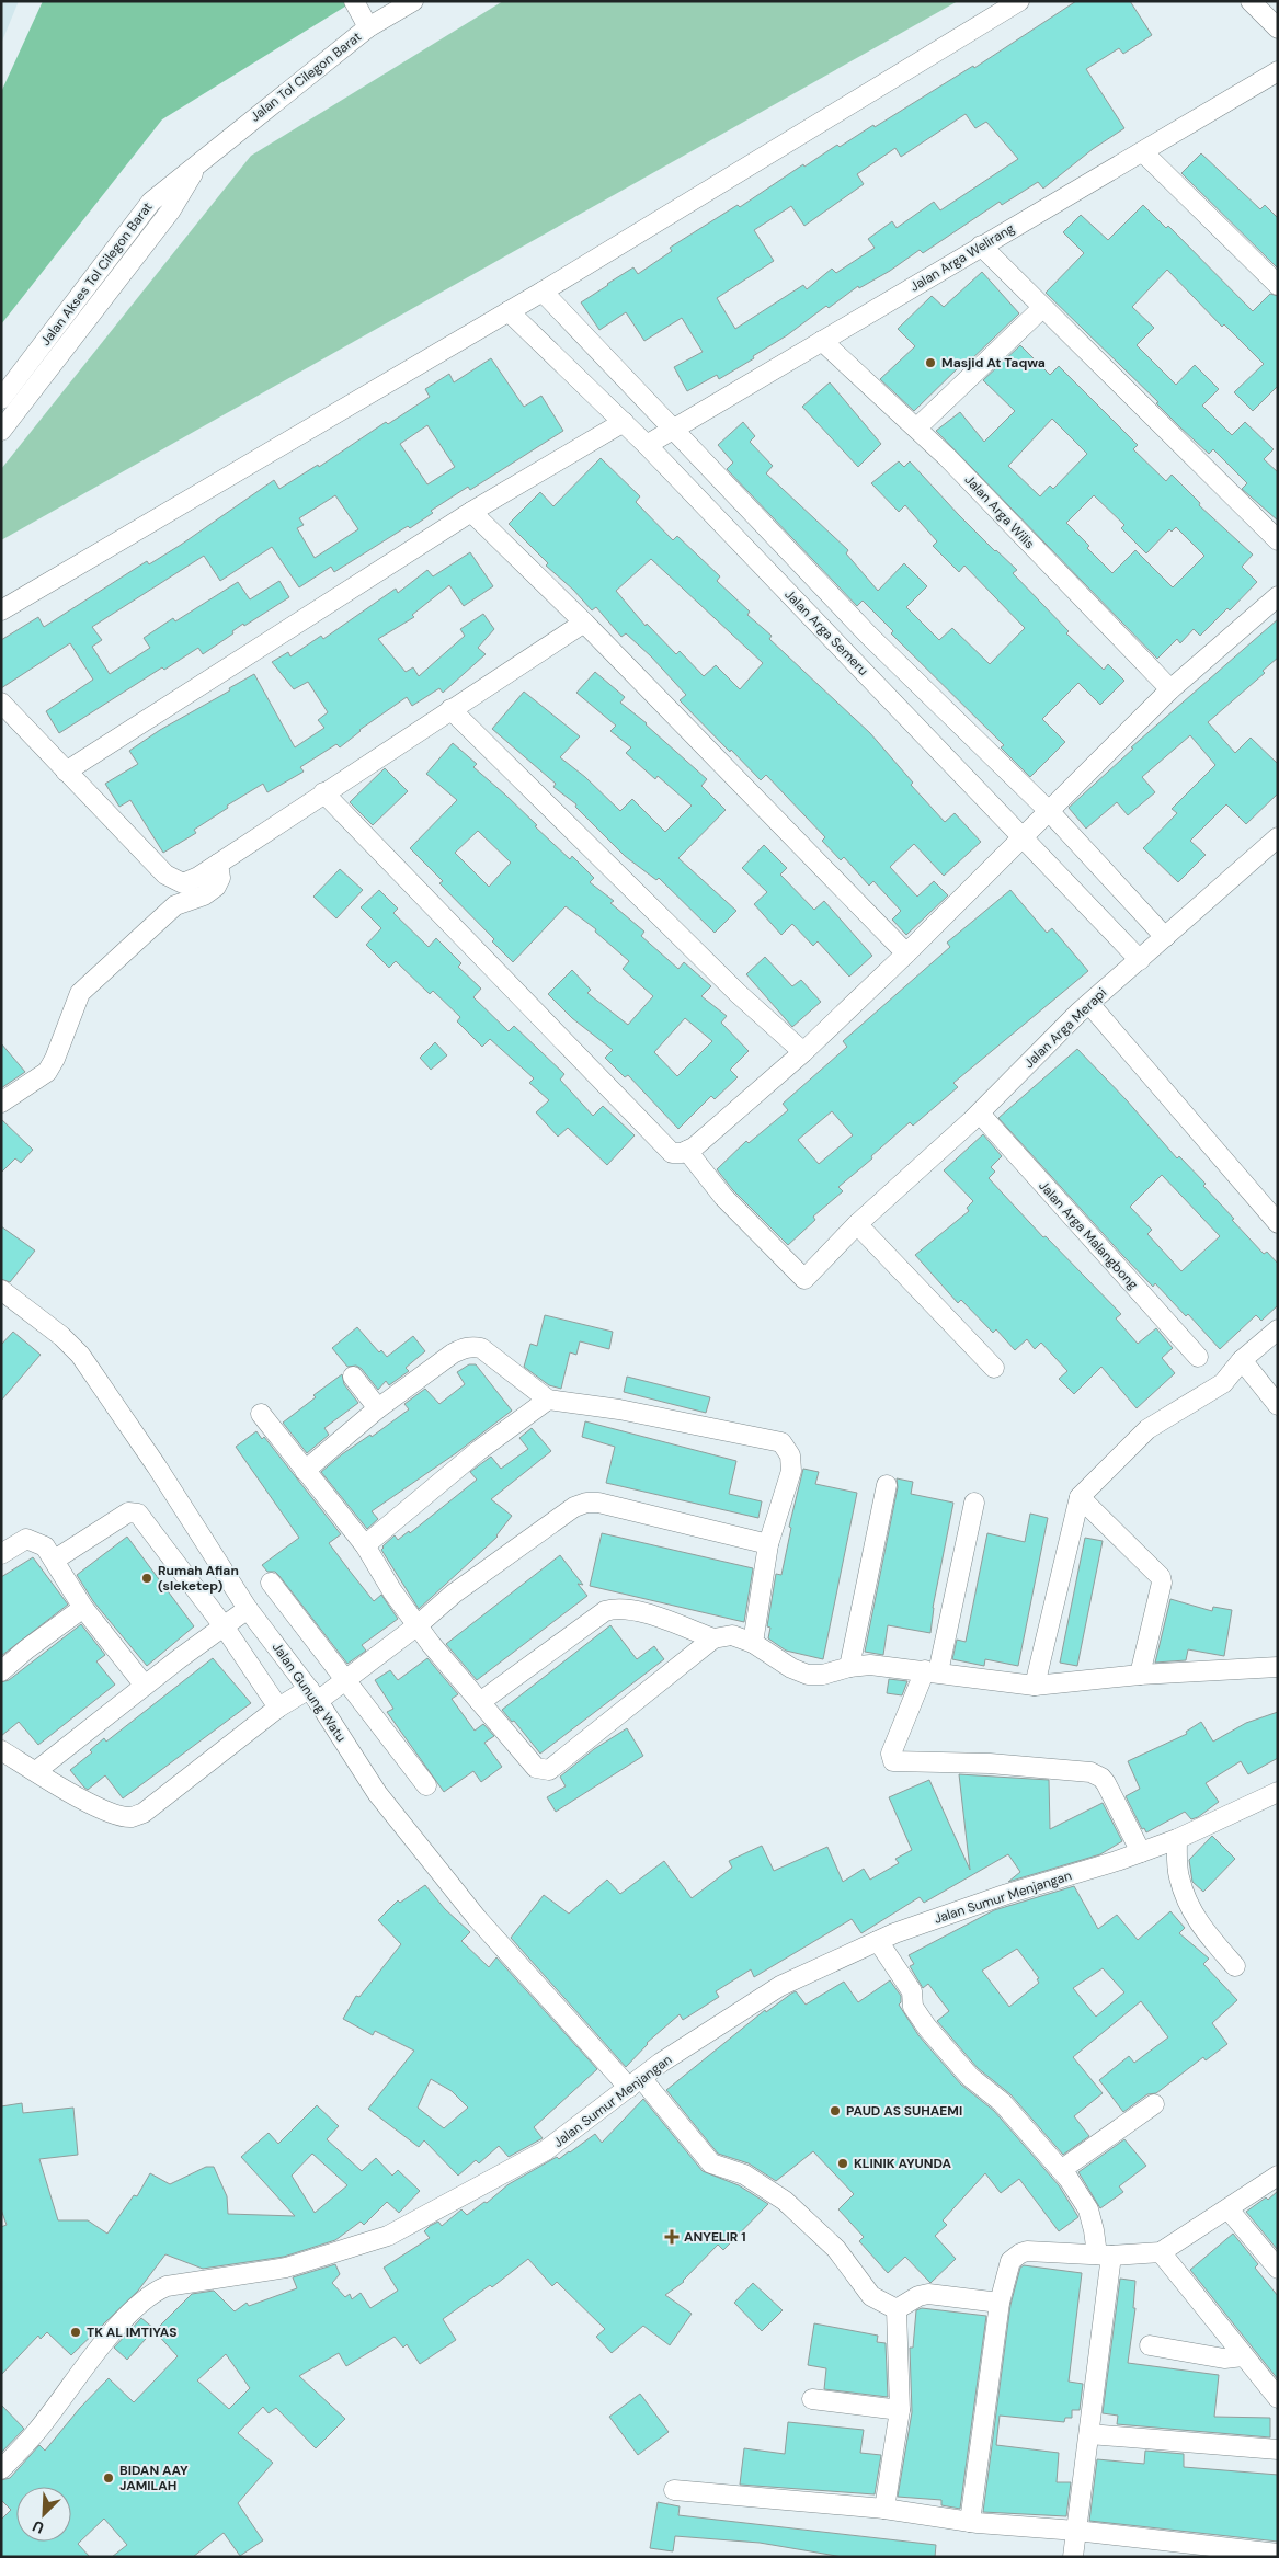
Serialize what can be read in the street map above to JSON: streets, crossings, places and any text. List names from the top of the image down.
{
  "streets": {
    "street": [
      "Jalan Tol Cilegon Barat",
      "Jalan Arga Welirang",
      "Jalan Akses Tol Cilegon Barat",
      "Jalan Arga Wilis",
      "Jalan Arga Semeru",
      "Jalan Arga Merapi",
      "Jalan Arga Malangbong",
      "Jalan Gunung Watu",
      "Jalan Sumur Menjangan"
    ]
  },
  "crossings": [
    ["Jalan Tol Cilegon Barat", "Jalan Akses Tol Cilegon Barat"],
    ["Jalan Arga Welirang", "Jalan Arga Wilis"],
    ["Jalan Arga Welirang", "Jalan Arga Semeru"],
    ["Jalan Arga Semeru", "Jalan Arga Merapi"],
    ["Jalan Arga Merapi", "Jalan Arga Malangbong"],
    ["Jalan Gunung Watu", "Jalan Sumur Menjangan"]
  ],
  "places": {
    "other": [
      "Masjid At Taqwa",
      "Rumah Afian (sleketep)",
      "PAUD AS SUHAEMI",
      "KLINIK AYUNDA",
      "TK AL IMTIYAS",
      "BIDAN AAY JAMILAH"
    ],
    "health": ["ANYELIR 1"]
  },
  "north": "bottom left"
}
